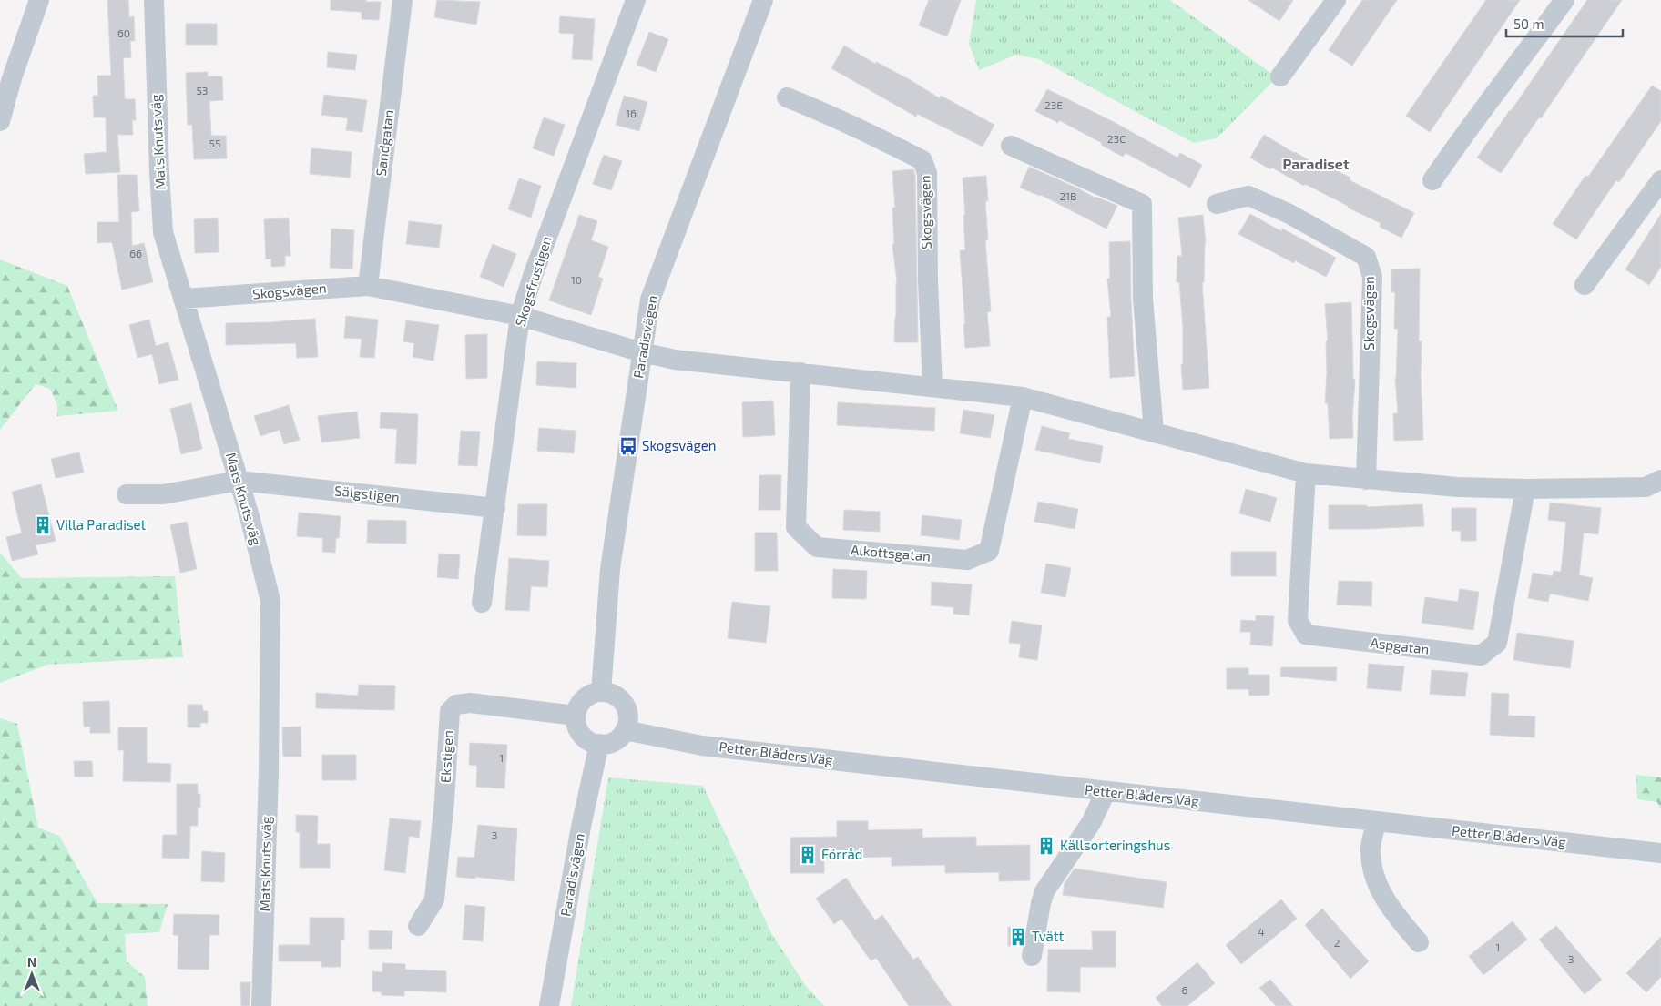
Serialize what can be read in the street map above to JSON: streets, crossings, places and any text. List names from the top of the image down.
{
  "streets": {
    "street": [
      "Mats Knuts väg",
      "Sandgatan",
      "Skogsvägen",
      "Skogsfrustigen",
      "Paradisvägen",
      "Sälgstigen",
      "Alkottsgatan",
      "Aspgatan",
      "Petter Blåders Väg",
      "Ekstigen"
    ]
  },
  "crossings": [
    ["Mats Knuts väg", "Skogsvägen"],
    ["Mats Knuts väg", "Sälgstigen"],
    ["Sandgatan", "Skogsvägen"],
    ["Skogsvägen", "Skogsfrustigen"],
    ["Skogsvägen", "Paradisvägen"],
    ["Skogsvägen", "Alkottsgatan"],
    ["Skogsvägen", "Aspgatan"],
    ["Skogsfrustigen", "Sälgstigen"],
    ["Paradisvägen", "Petter Blåders Väg"],
    ["Paradisvägen", "Ekstigen"],
    ["Petter Blåders Väg", "Ekstigen"]
  ],
  "districts": ["Paradiset"],
  "places": {
    "bus stop": ["Skogsvägen"],
    "building": [
      "Villa Paradiset",
      "Källsorteringshus",
      "Förråd",
      "Tvätt"
    ]
  },
  "house_numbers": [
    "60",
    "53",
    "23E",
    "16",
    "23C",
    "55",
    "21B",
    "66",
    "10",
    "1",
    "3",
    "4",
    "2",
    "1",
    "3",
    "6"
  ],
  "scale_bar": "50 m",
  "north": "top"
}
